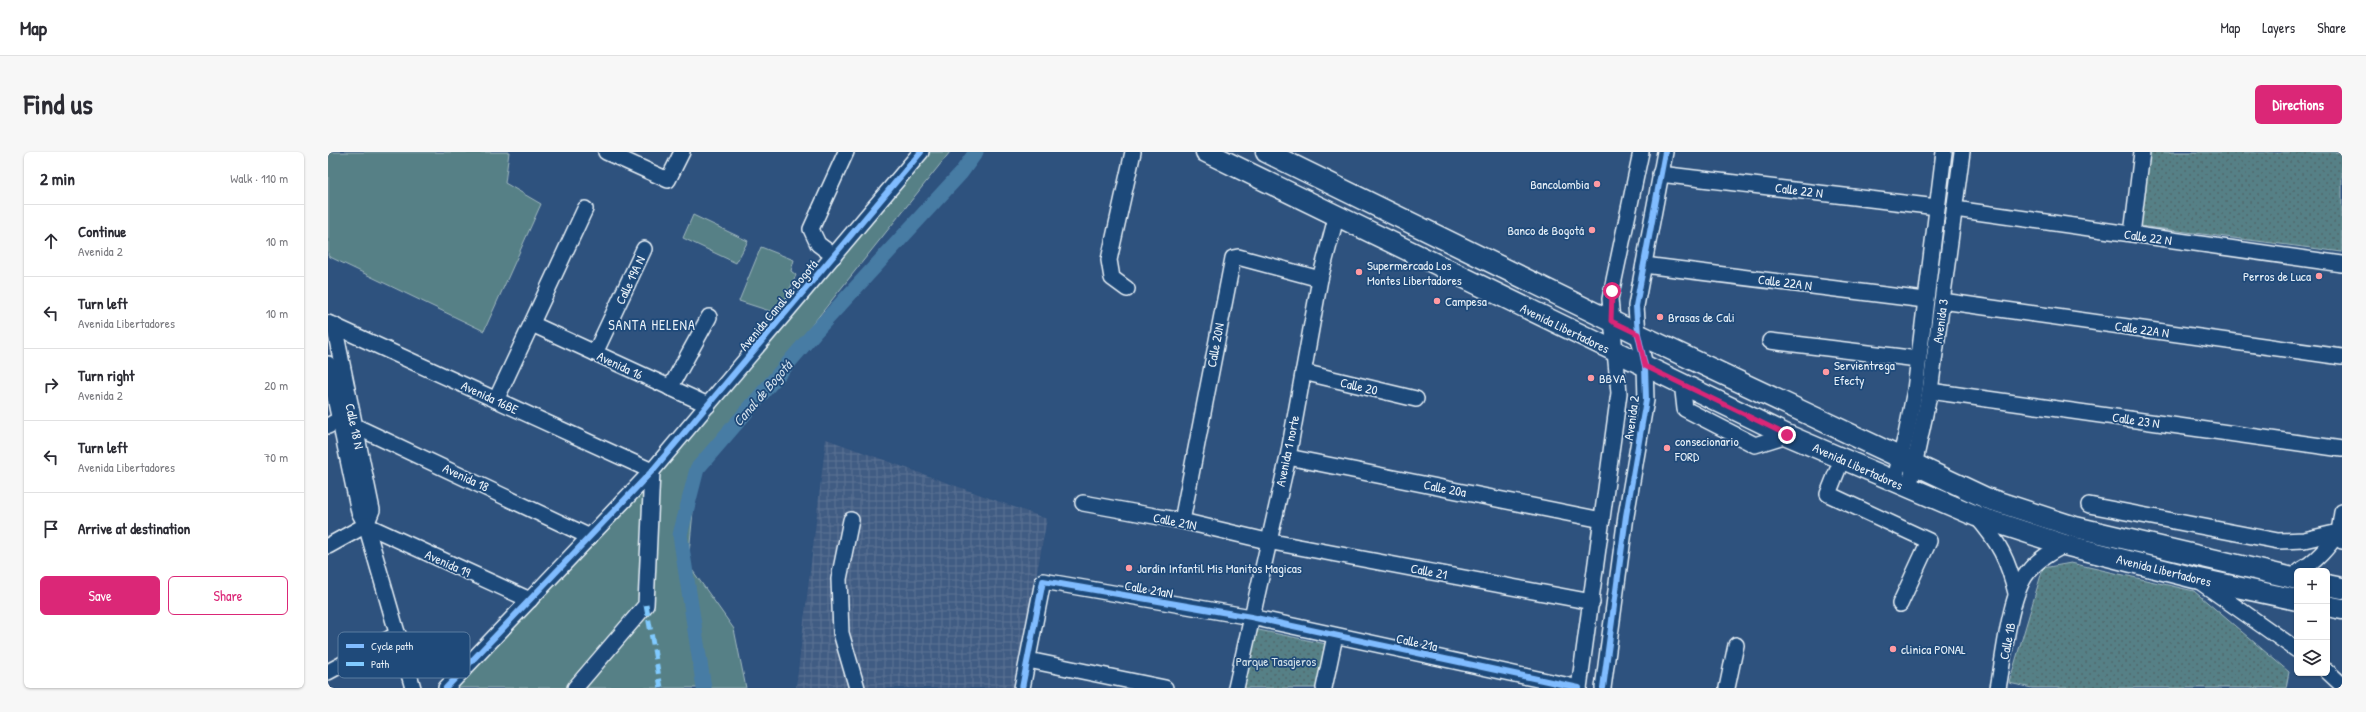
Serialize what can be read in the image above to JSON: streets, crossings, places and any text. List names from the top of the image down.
{
  "streets": {
    "main road": ["Avenida Libertadores"],
    "street": [
      "Calle 22 N",
      "Calle 19A N",
      "Calle 22A N",
      "Avenida Canal de Bogotá",
      "Avenida 3",
      "Calle 20N",
      "Avenida 16",
      "Calle 20",
      "Avenida 16BE",
      "Avenida 2",
      "Calle 23 N",
      "Calle 18 N",
      "Avenida 1 norte",
      "Avenida 18",
      "Calle 20a",
      "Calle 21N",
      "Avenida 19",
      "Calle 21",
      "Calle 21aN",
      "Calle 1B",
      "Calle 21a"
    ]
  },
  "crossings": [
    ["Calle 22 N", "Avenida 3"],
    ["Calle 22 N", "Avenida 2"],
    ["Calle 19A N", "Avenida 16"],
    ["Calle 22A N", "Avenida 3"],
    ["Calle 22A N", "Avenida 2"],
    ["Avenida Canal de Bogotá", "Avenida 16"],
    ["Avenida Canal de Bogotá", "Avenida 16BE"],
    ["Avenida Canal de Bogotá", "Avenida 18"],
    ["Avenida Canal de Bogotá", "Avenida 19"],
    ["Avenida 3", "Avenida Libertadores"],
    ["Avenida 3", "Calle 23 N"],
    ["Avenida Libertadores", "Avenida 2"],
    ["Avenida Libertadores", "Avenida 1 norte"],
    ["Avenida Libertadores", "Calle 1B"],
    ["Calle 20N", "Avenida 1 norte"],
    ["Calle 20N", "Calle 21N"],
    ["Calle 20", "Avenida 1 norte"],
    ["Avenida 16BE", "Calle 18 N"],
    ["Avenida 2", "Calle 20a"],
    ["Avenida 2", "Calle 21"],
    ["Avenida 2", "Calle 21a"],
    ["Calle 18 N", "Avenida 18"],
    ["Calle 18 N", "Avenida 19"],
    ["Avenida 1 norte", "Calle 20a"],
    ["Avenida 1 norte", "Calle 21N"],
    ["Avenida 1 norte", "Calle 21"],
    ["Avenida 1 norte", "Calle 21aN"],
    ["Avenida 1 norte", "Calle 21a"],
    ["Calle 21N", "Calle 21"],
    ["Calle 21aN", "Calle 21a"]
  ],
  "districts": ["SANTA HELENA"],
  "water": ["Canal de Bogotá"],
  "parks": ["Parque Tasajeros"],
  "places": [
    "Bancolombia",
    "Banco de Bogotá",
    "Supermercado Los Montes Libertadores",
    "Perros de Luca",
    "Campesa",
    "Brasas de Cali",
    "Servientrega Efecty",
    "BBVA",
    "consecionario FORD",
    "Jardín Infantil Mis Manitos Magicas",
    "clinica PONAL"
  ],
  "legend": ["Cycle path", "Path"],
  "page": {
    "header": "Map",
    "nav": ["Map", "Layers", "Share"],
    "title": "Find us",
    "buttons": [
      "Directions",
      ["Save", "Share"]
    ],
    "heading": ["2 min", "Walk · 110 m"],
    "list": [
      ["Continue", "Avenida 2", "10 m"],
      ["Turn left", "Avenida Libertadores", "10 m"],
      ["Turn right", "Avenida 2", "20 m"],
      ["Turn left", "Avenida Libertadores", "70 m"],
      "Arrive at destination"
    ],
    "map_buttons": ["+", "−"]
  }
}
